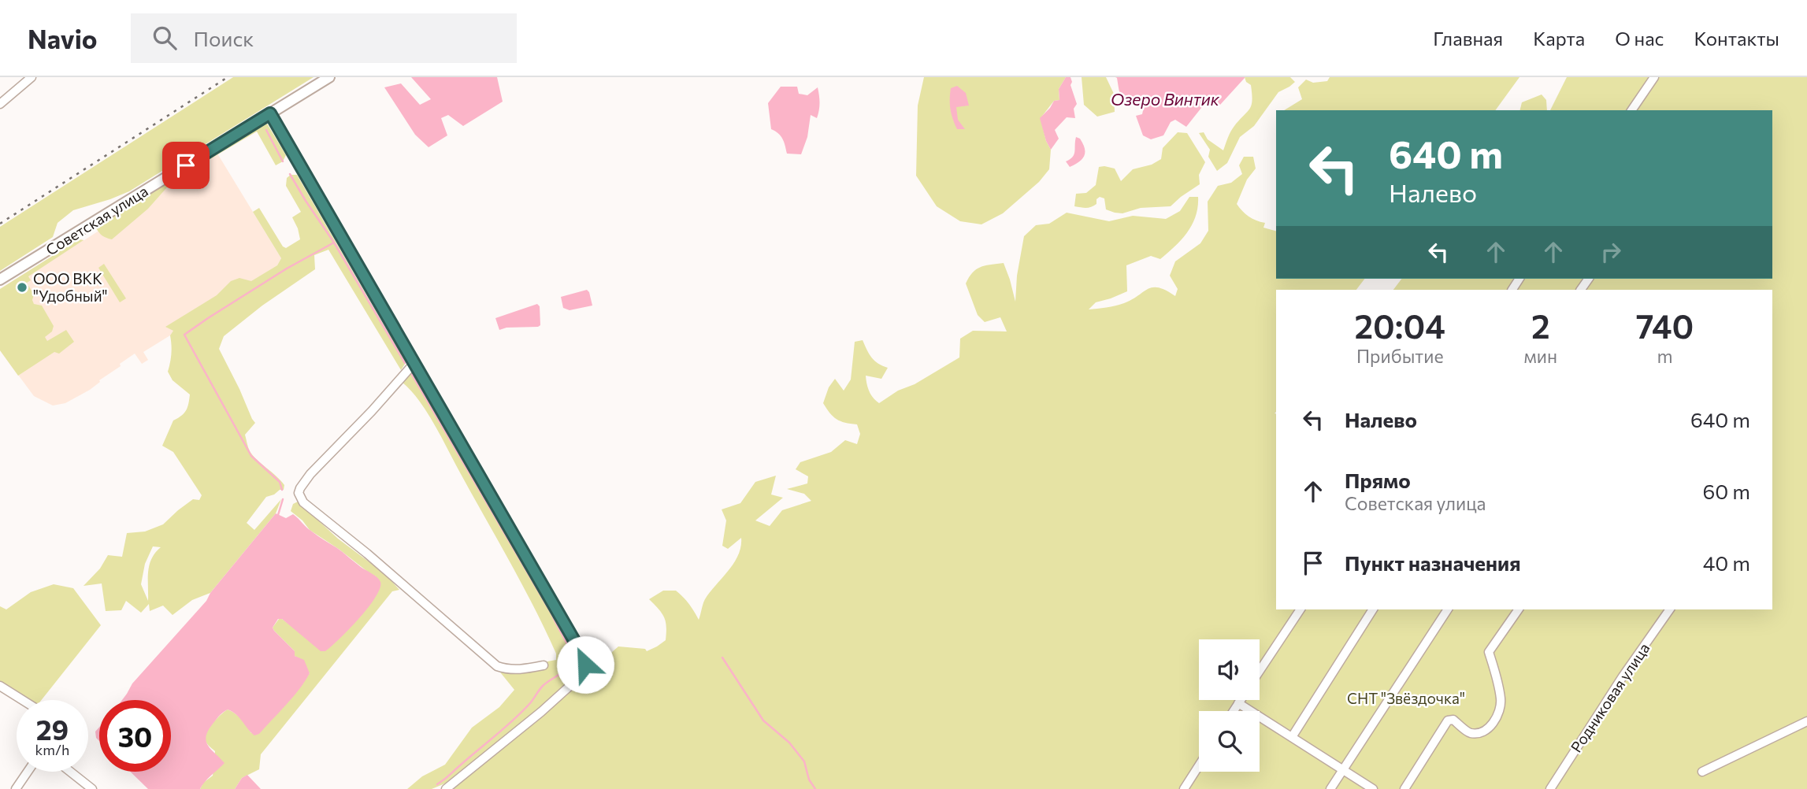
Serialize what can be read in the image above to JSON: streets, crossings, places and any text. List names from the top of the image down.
{
  "streets": {
    "main road": ["Советская улица"],
    "street": ["Родниковая улица"]
  },
  "water": ["Озеро Винтик"],
  "parks": ["СНТ \"Звёздочка\""],
  "places": ["ООО ВКК \"Удобный\""],
  "page": {
    "header": "Navio",
    "search": "Поиск",
    "nav": [
      "Главная",
      "Карта",
      "О нас",
      "Контакты"
    ],
    "turn": ["640 m", "Налево"],
    "eta": [
      "20:04",
      "Прибытие",
      "2",
      "мин",
      "740",
      "m"
    ],
    "list": [
      {
        "name": "Налево",
        "value": "640 m"
      },
      {
        "name": "Прямо",
        "note": "Советская улица",
        "value": "60 m"
      },
      {
        "name": "Пункт назначения",
        "value": "40 m"
      }
    ],
    "speed": "29 km/h",
    "limit": "30"
  }
}
